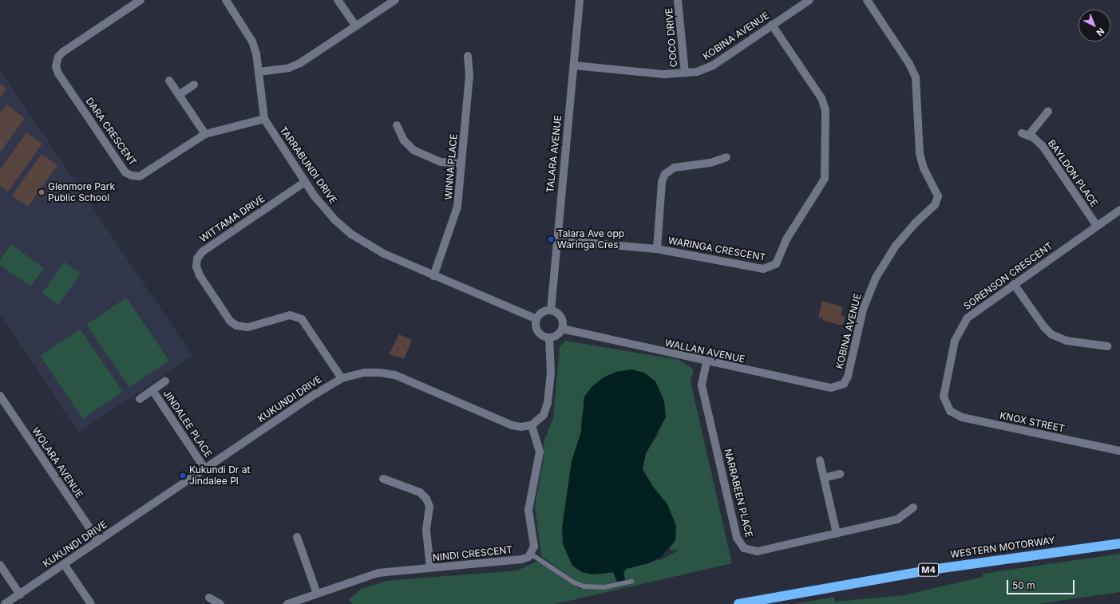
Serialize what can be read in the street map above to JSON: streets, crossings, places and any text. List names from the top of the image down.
{
  "streets": {
    "highway": ["WESTERN MOTORWAY", "M4"],
    "street": [
      "KOBINA AVENUE",
      "COCO DRIVE",
      "DARA CRESCENT",
      "TALARA AVENUE",
      "TARRABUNDI DRIVE",
      "WINNA PLACE",
      "BAYLDON PLACE",
      "WITTAMA DRIVE",
      "WARINGA CRESCENT",
      "SORENSON CRESCENT",
      "WALLAN AVENUE",
      "KUKUNDI DRIVE",
      "KNOX STREET",
      "JINDALEE PLACE",
      "WOLARA AVENUE",
      "NARRABEEN PLACE",
      "NINDI CRESCENT"
    ]
  },
  "crossings": [
    ["KOBINA AVENUE", "COCO DRIVE"],
    ["KOBINA AVENUE", "TALARA AVENUE"],
    ["KOBINA AVENUE", "WARINGA CRESCENT"],
    ["KOBINA AVENUE", "WALLAN AVENUE"],
    ["DARA CRESCENT", "TARRABUNDI DRIVE"],
    ["TALARA AVENUE", "TARRABUNDI DRIVE"],
    ["TALARA AVENUE", "WARINGA CRESCENT"],
    ["TALARA AVENUE", "WALLAN AVENUE"],
    ["TARRABUNDI DRIVE", "WINNA PLACE"],
    ["TARRABUNDI DRIVE", "WITTAMA DRIVE"],
    ["TARRABUNDI DRIVE", "WALLAN AVENUE"],
    ["BAYLDON PLACE", "SORENSON CRESCENT"],
    ["WITTAMA DRIVE", "KUKUNDI DRIVE"],
    ["SORENSON CRESCENT", "KNOX STREET"],
    ["WALLAN AVENUE", "NARRABEEN PLACE"],
    ["KUKUNDI DRIVE", "JINDALEE PLACE"],
    ["KUKUNDI DRIVE", "WOLARA AVENUE"]
  ],
  "places": ["Glenmore Park Public School", "Talara Ave opp Waringa Cres", "Kukundi Dr at Jindalee Pl"],
  "scale_bar": "50 m",
  "north": "bottom right"
}
